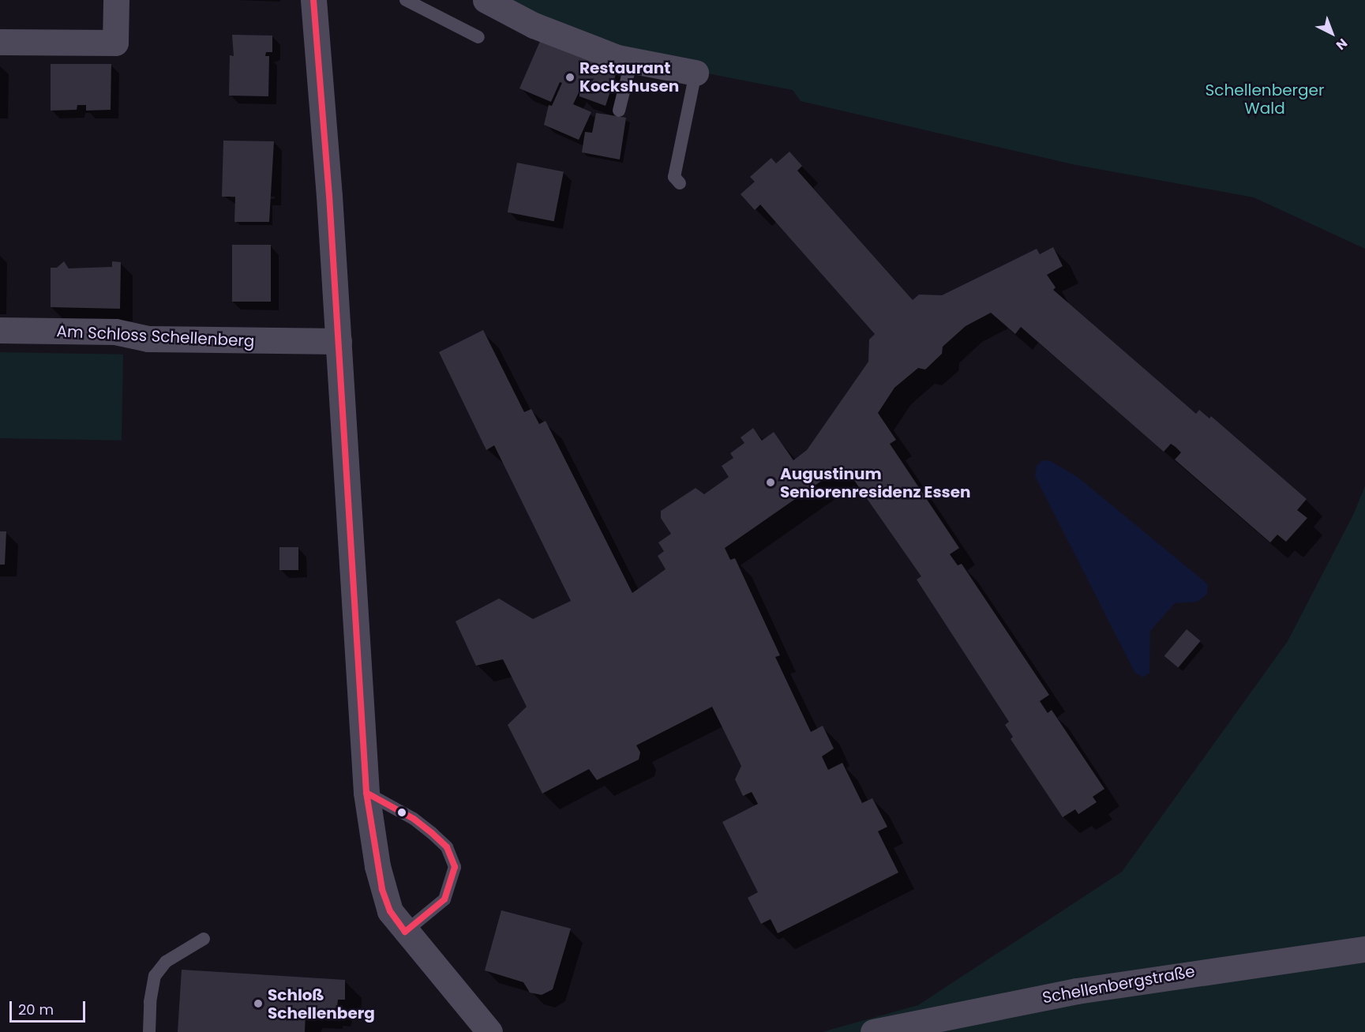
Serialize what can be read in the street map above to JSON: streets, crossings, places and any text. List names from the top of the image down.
{
  "streets": {
    "street": ["Am Schloss Schellenberg", "Schellenbergstraße"]
  },
  "parks": ["Schellenberger Wald"],
  "places": ["Restaurant Kockshusen", "Augustinum Seniorenresidenz Essen", "Schloß Schellenberg"],
  "scale_bar": "20 m",
  "north": "bottom right"
}
